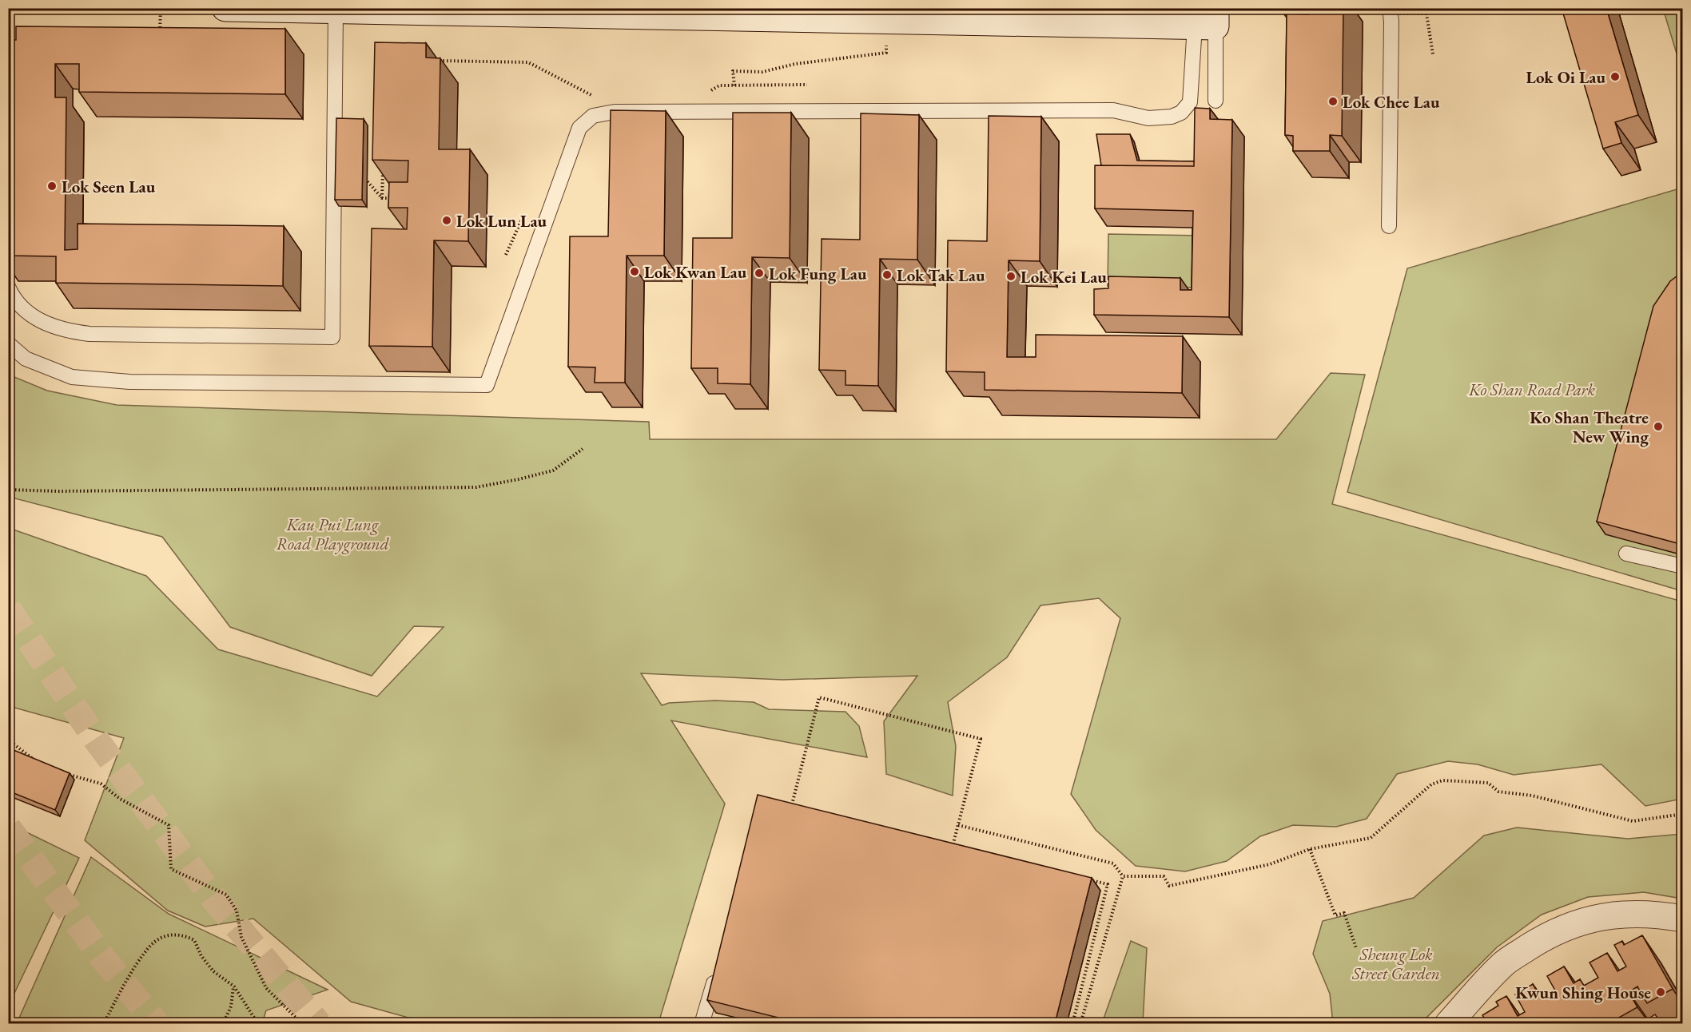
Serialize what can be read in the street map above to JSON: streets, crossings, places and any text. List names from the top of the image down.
{
  "parks": ["Ko Shan Road Park", "Kau Pui Lung Road Playground", "Sheung Lok Street Garden"],
  "places": [
    "Lok Oi Lau",
    "Lok Chee Lau",
    "Lok Seen Lau",
    "Lok Lun Lau",
    "Lok Kwan Lau",
    "Lok Fung Lau",
    "Lok Tak Lau",
    "Lok Kei Lau",
    "Ko Shan Theatre New Wing",
    "Kwun Shing House"
  ]
}
